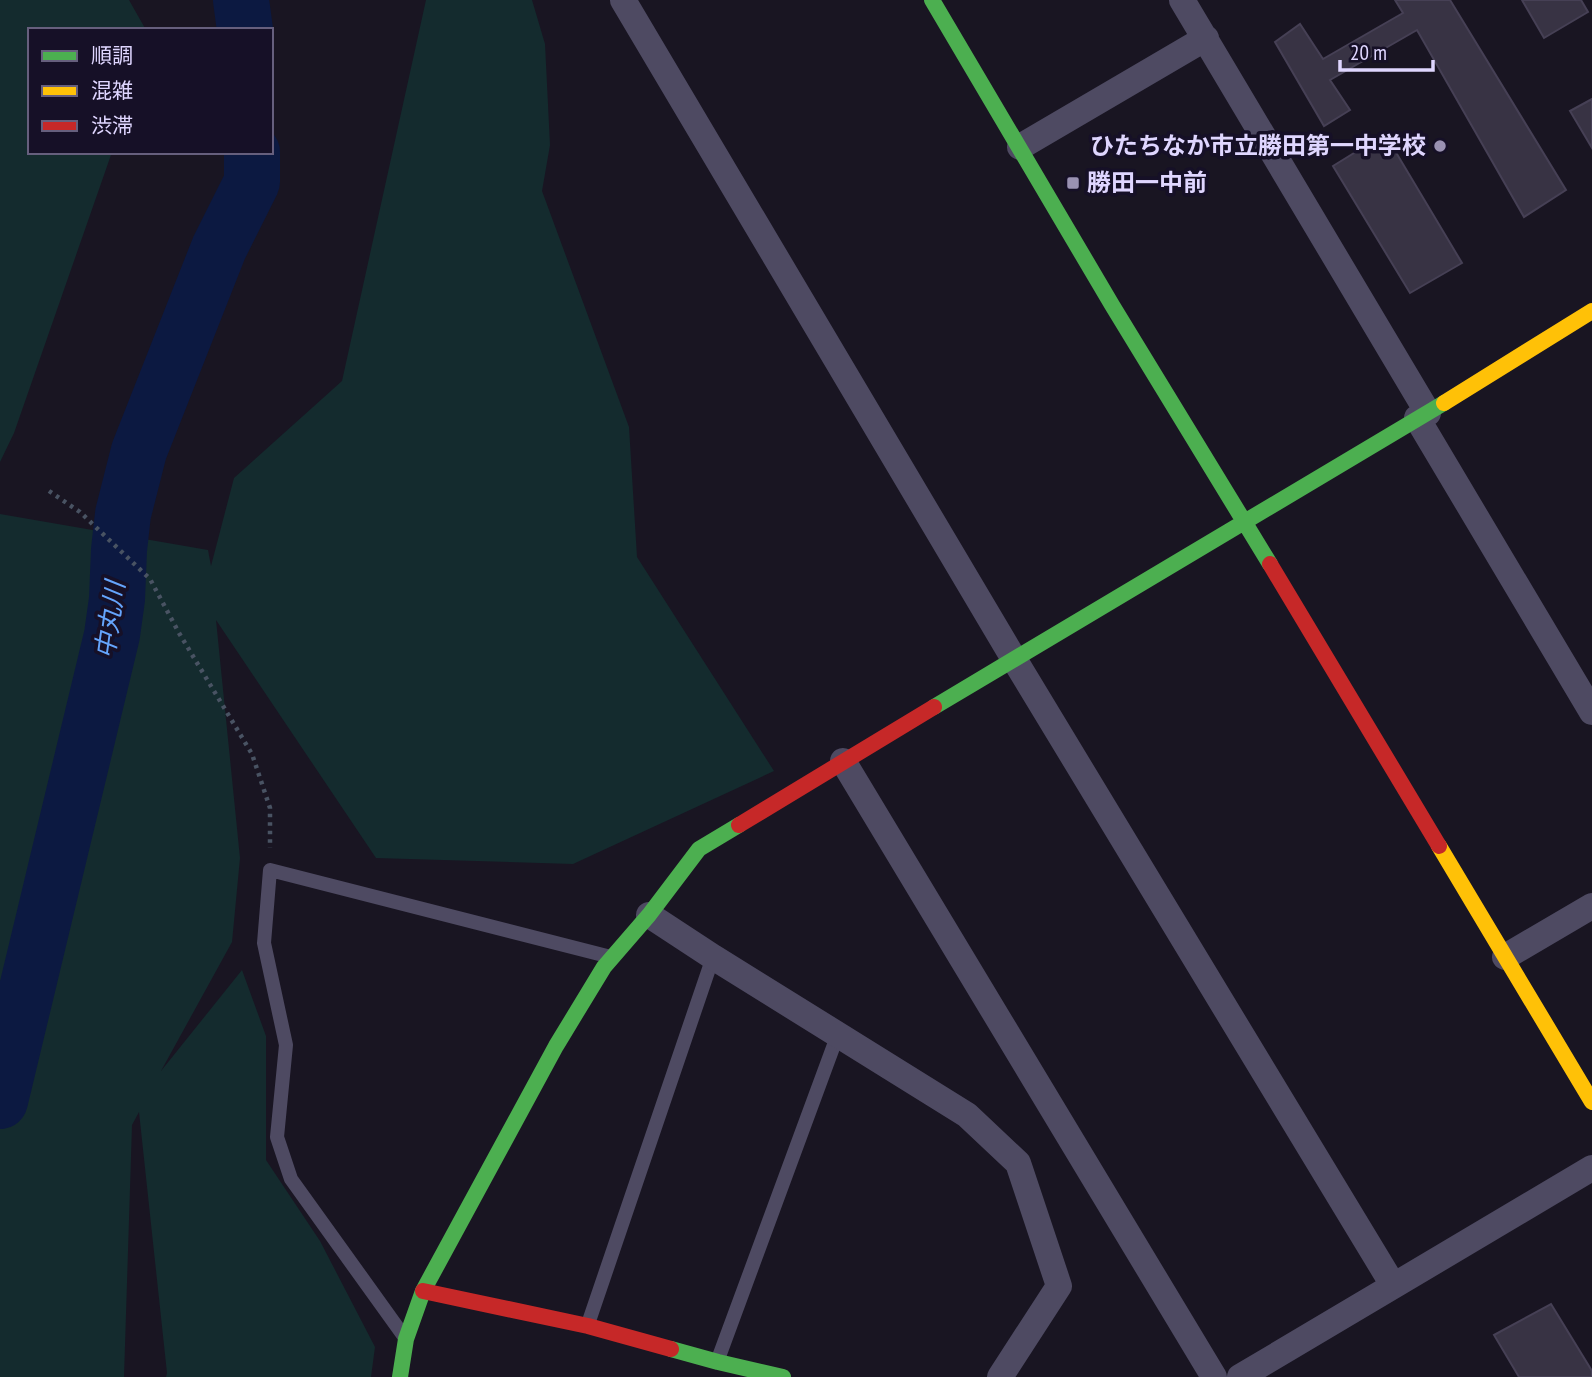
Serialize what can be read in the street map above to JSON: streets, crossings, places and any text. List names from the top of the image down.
{
  "water": ["中丸川"],
  "places": {
    "other": ["ひたちなか市立勝田第一中学校"],
    "transit": ["勝田一中前"]
  },
  "legend": ["順調", "混雑", "渋滞"],
  "scale_bar": "20 m"
}
